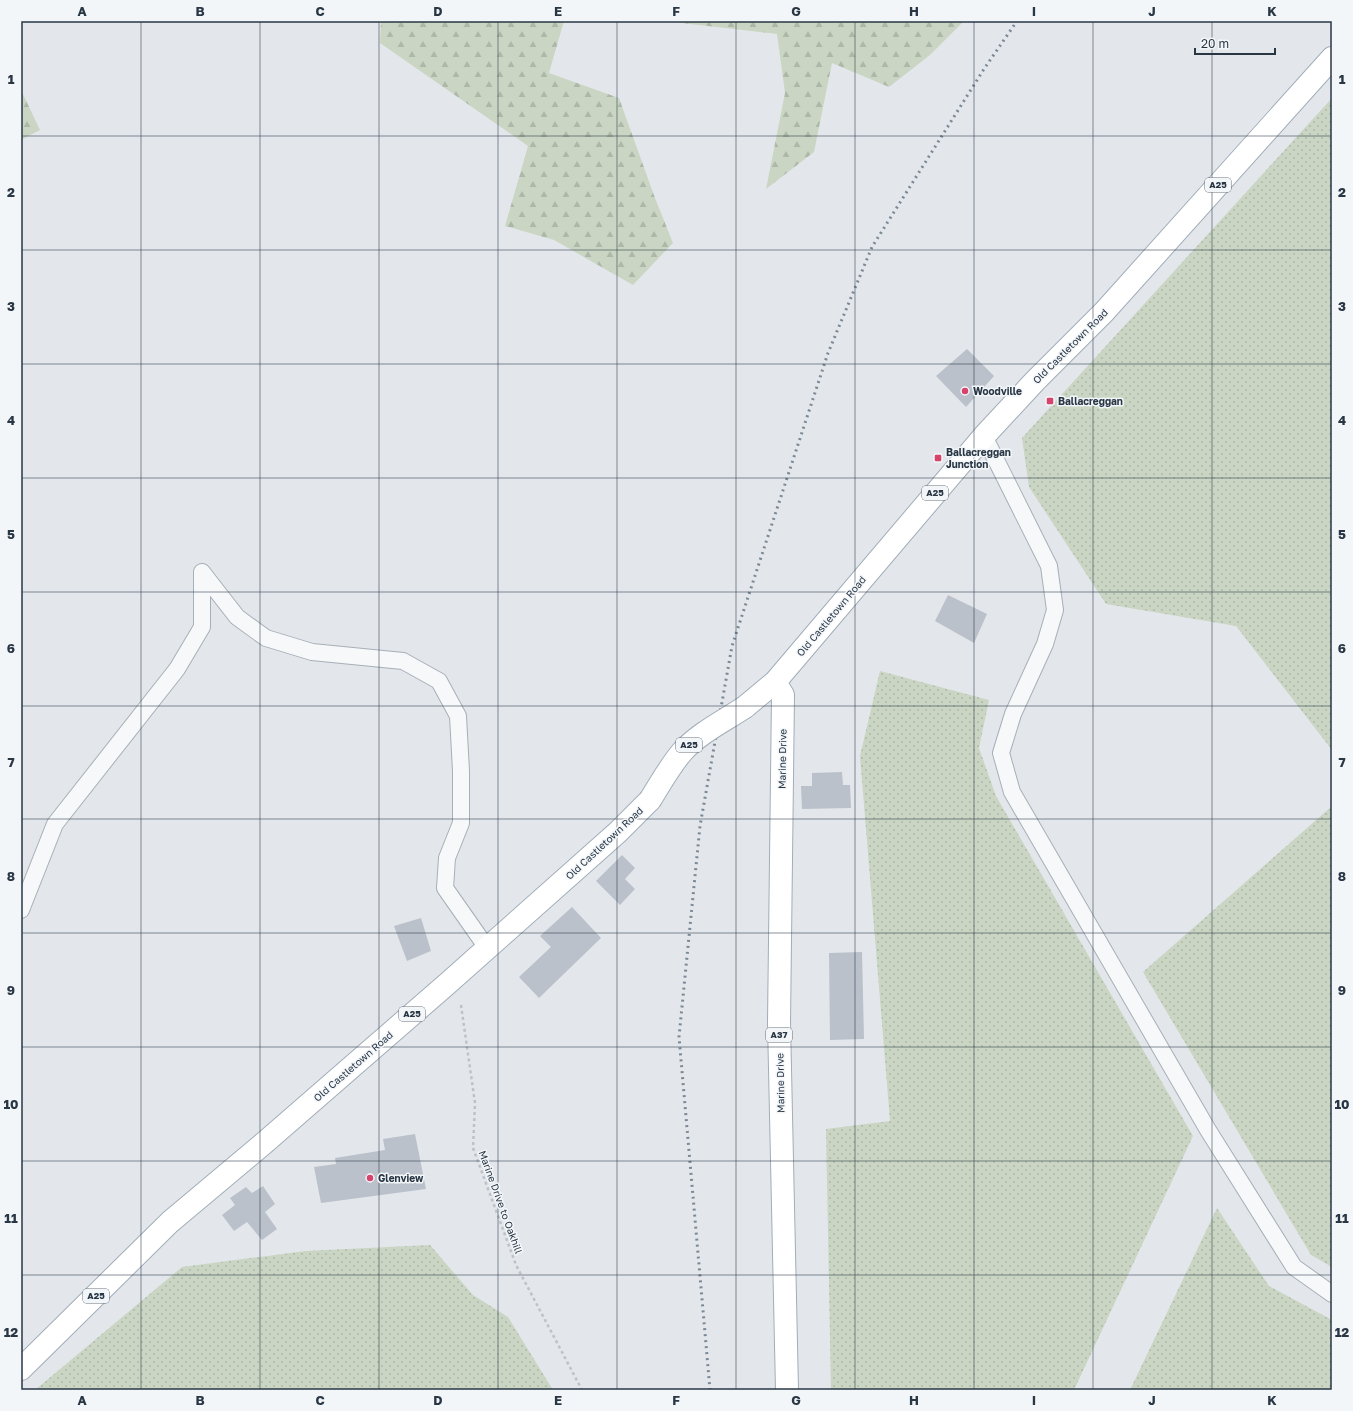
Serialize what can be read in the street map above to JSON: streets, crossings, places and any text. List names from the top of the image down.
{
  "streets": {
    "main road": [
      "A25",
      "Old Castletown Road",
      "Marine Drive",
      "A37"
    ],
    "path": ["Marine Drive to Oakhill"]
  },
  "crossings": [
    ["Old Castletown Road", "Marine Drive"],
    ["Old Castletown Road", "Marine Drive to Oakhill"]
  ],
  "places": {
    "other": ["Woodville", "Glenview"],
    "transit": ["Ballacreggan", "Ballacreggan Junction"]
  },
  "scale_bar": "20 m",
  "grid": {
    "columns": [
      "A",
      "B",
      "C",
      "D",
      "E",
      "F",
      "G",
      "H",
      "I",
      "J",
      "K"
    ],
    "rows": [
      "1",
      "2",
      "3",
      "4",
      "5",
      "6",
      "7",
      "8",
      "9",
      "10",
      "11",
      "12"
    ]
  }
}
